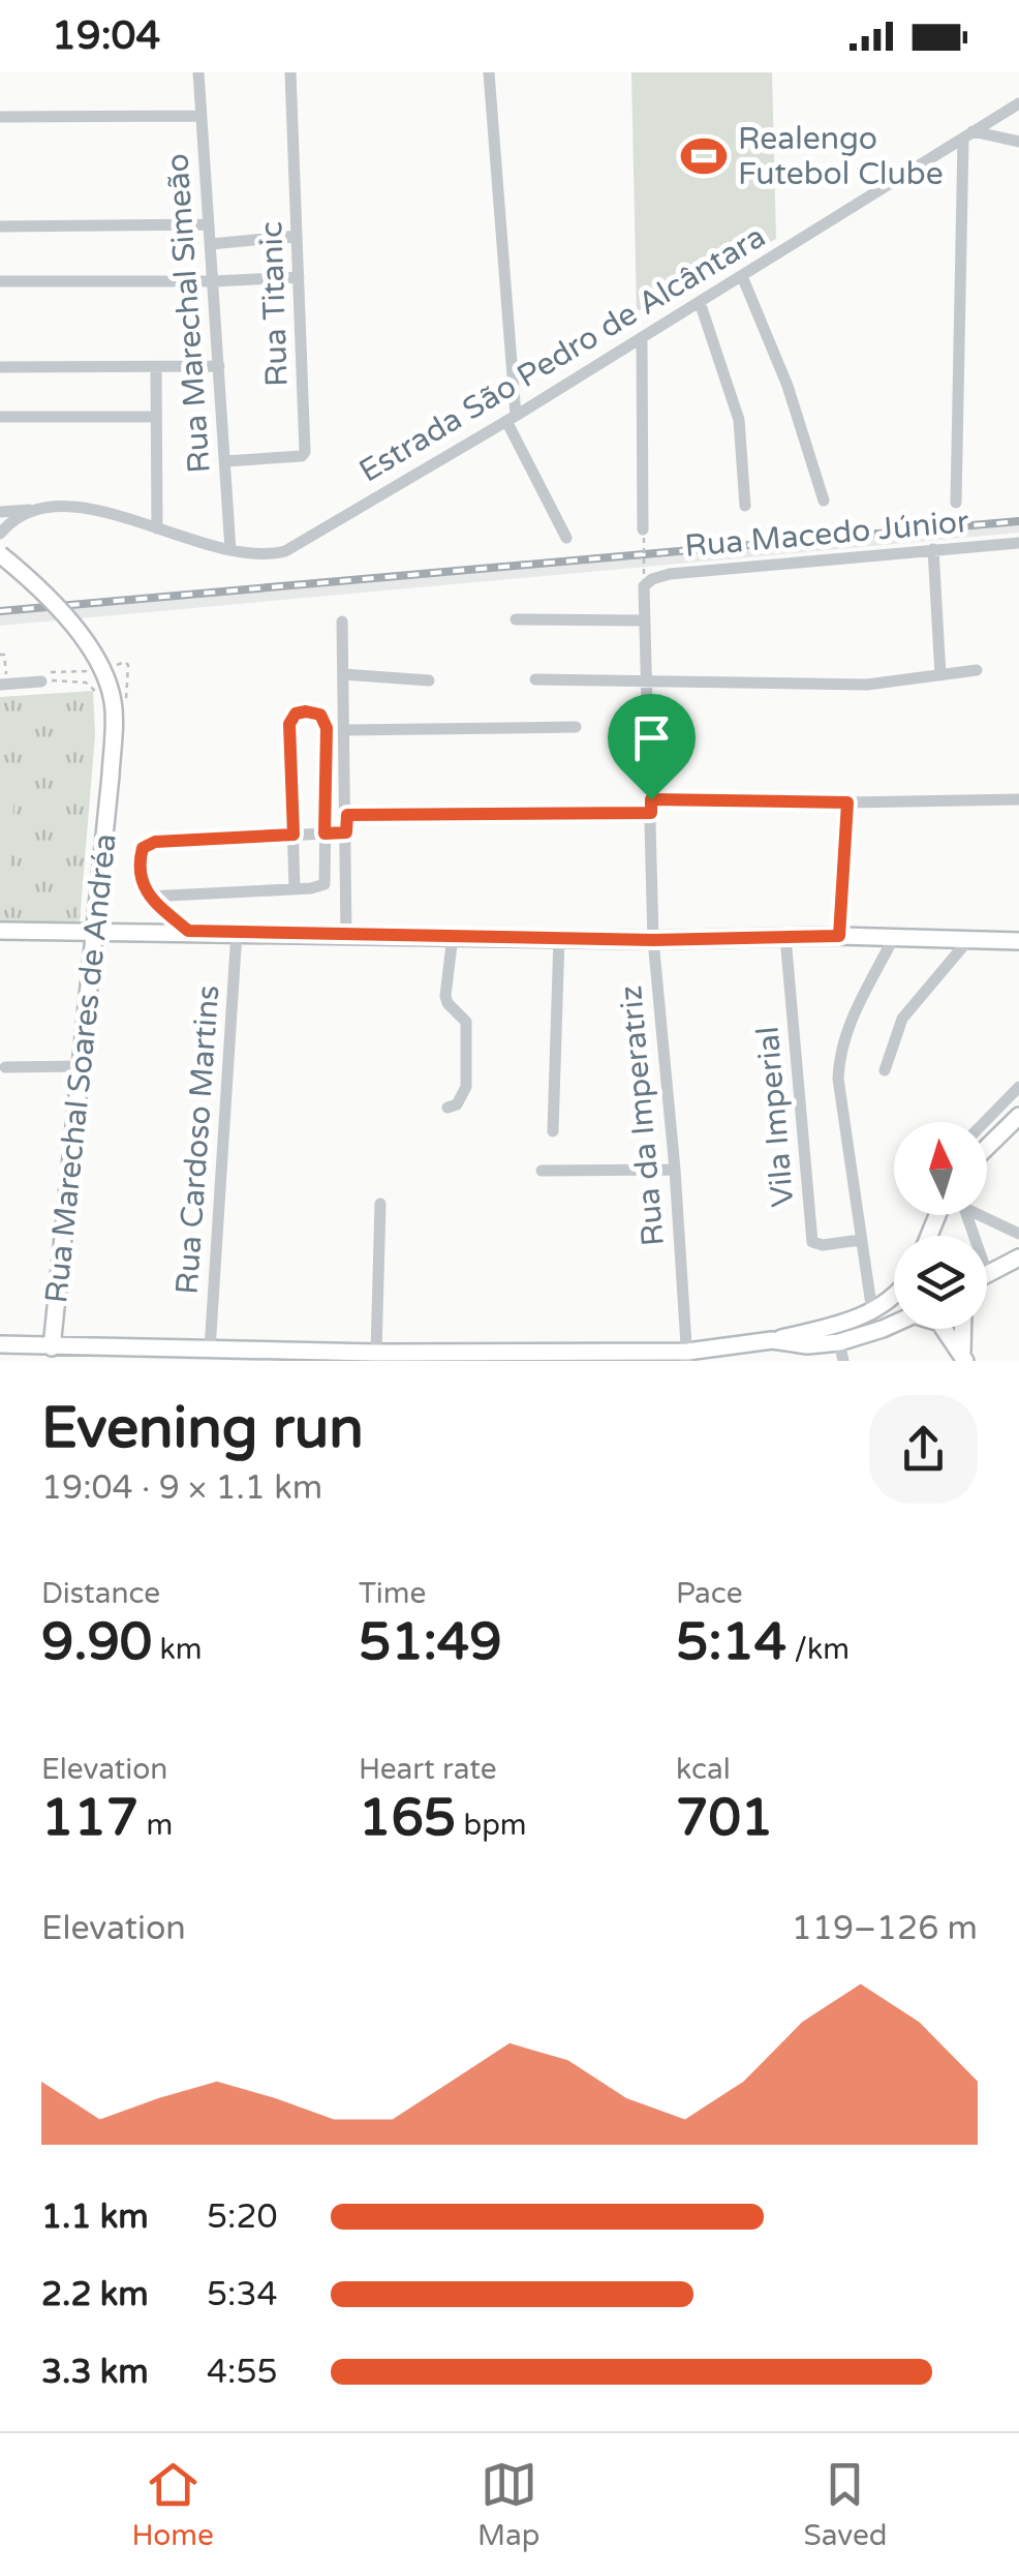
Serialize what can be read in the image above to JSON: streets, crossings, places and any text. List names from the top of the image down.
{
  "streets": {
    "main road": ["Rua Marechal Soares de Andréa"],
    "street": [
      "Rua Titanic",
      "Rua Marechal Simeão",
      "Estrada São Pedro de Alcântara",
      "Rua Macedo Júnior",
      "Rua da Imperatriz",
      "Vila Imperial",
      "Rua Cardoso Martins"
    ]
  },
  "crossings": [
    ["Rua Titanic", "Rua Marechal Simeão"],
    ["Rua Marechal Simeão", "Estrada São Pedro de Alcântara"],
    ["Rua Macedo Júnior", "Rua da Imperatriz"]
  ],
  "places": {
    "sports": ["Realengo Futebol Clube"]
  },
  "north": "top",
  "page": {
    "status": "19:04",
    "heading": ["Evening run", "19:04 · 9 × 1.1 km"],
    "stats": [
      ["Distance", "9.90 km"],
      ["Time", "51:49"],
      ["Pace", "5:14 /km"],
      ["Elevation", "117 m"],
      ["Heart rate", "165 bpm"],
      ["kcal", "701"]
    ],
    "chart": ["Elevation", "119–126 m"],
    "list": [
      {
        "name": "1.1 km",
        "note": "5:20"
      },
      {
        "name": "2.2 km",
        "note": "5:34"
      },
      {
        "name": "3.3 km",
        "note": "4:55"
      }
    ],
    "tabs": ["Home", "Map", "Saved"]
  }
}
